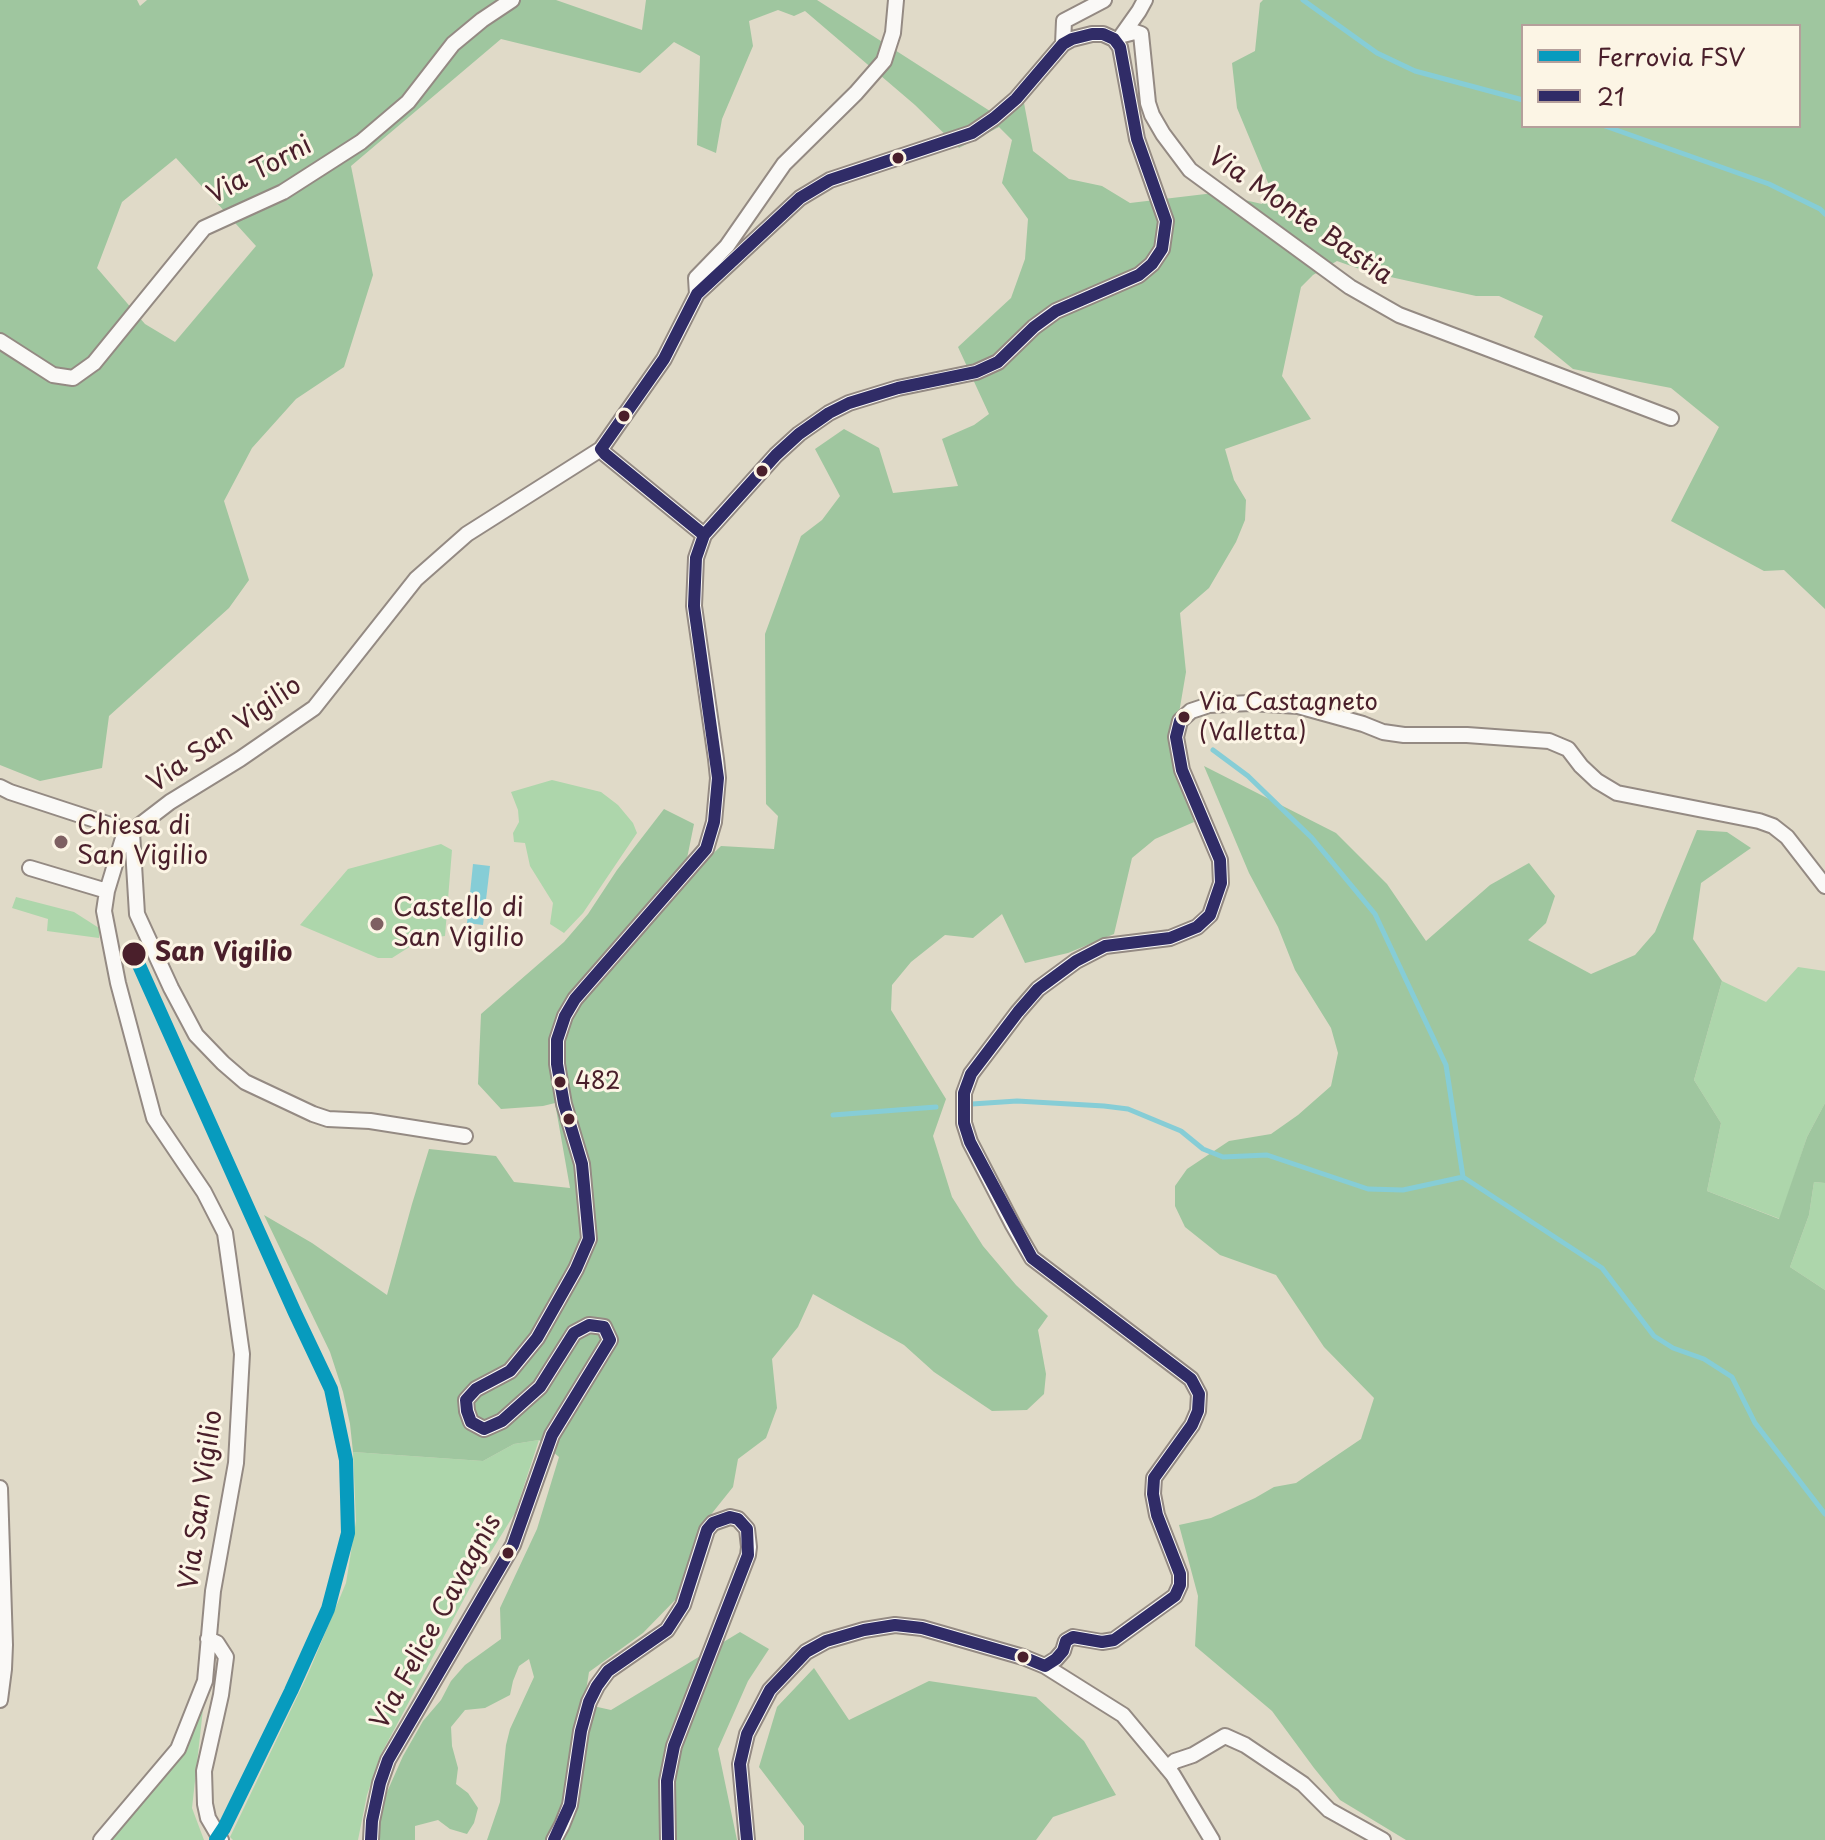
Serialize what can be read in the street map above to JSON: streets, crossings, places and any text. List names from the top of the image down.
{
  "streets": {
    "street": [
      "Via Torni",
      "Via Monte Bastia",
      "Via San Vigilio",
      "Via Felice Cavagnis"
    ]
  },
  "crossings": [
    ["Via Monte Bastia", "Via Felice Cavagnis"]
  ],
  "places": [
    "Via Castagneto (Valletta)",
    "Chiesa di San Vigilio",
    "Castello di San Vigilio",
    "San Vigilio",
    "482"
  ],
  "lines": ["transit line 21", "rail line FSV"],
  "legend": ["Ferrovia FSV", "21"]
}
